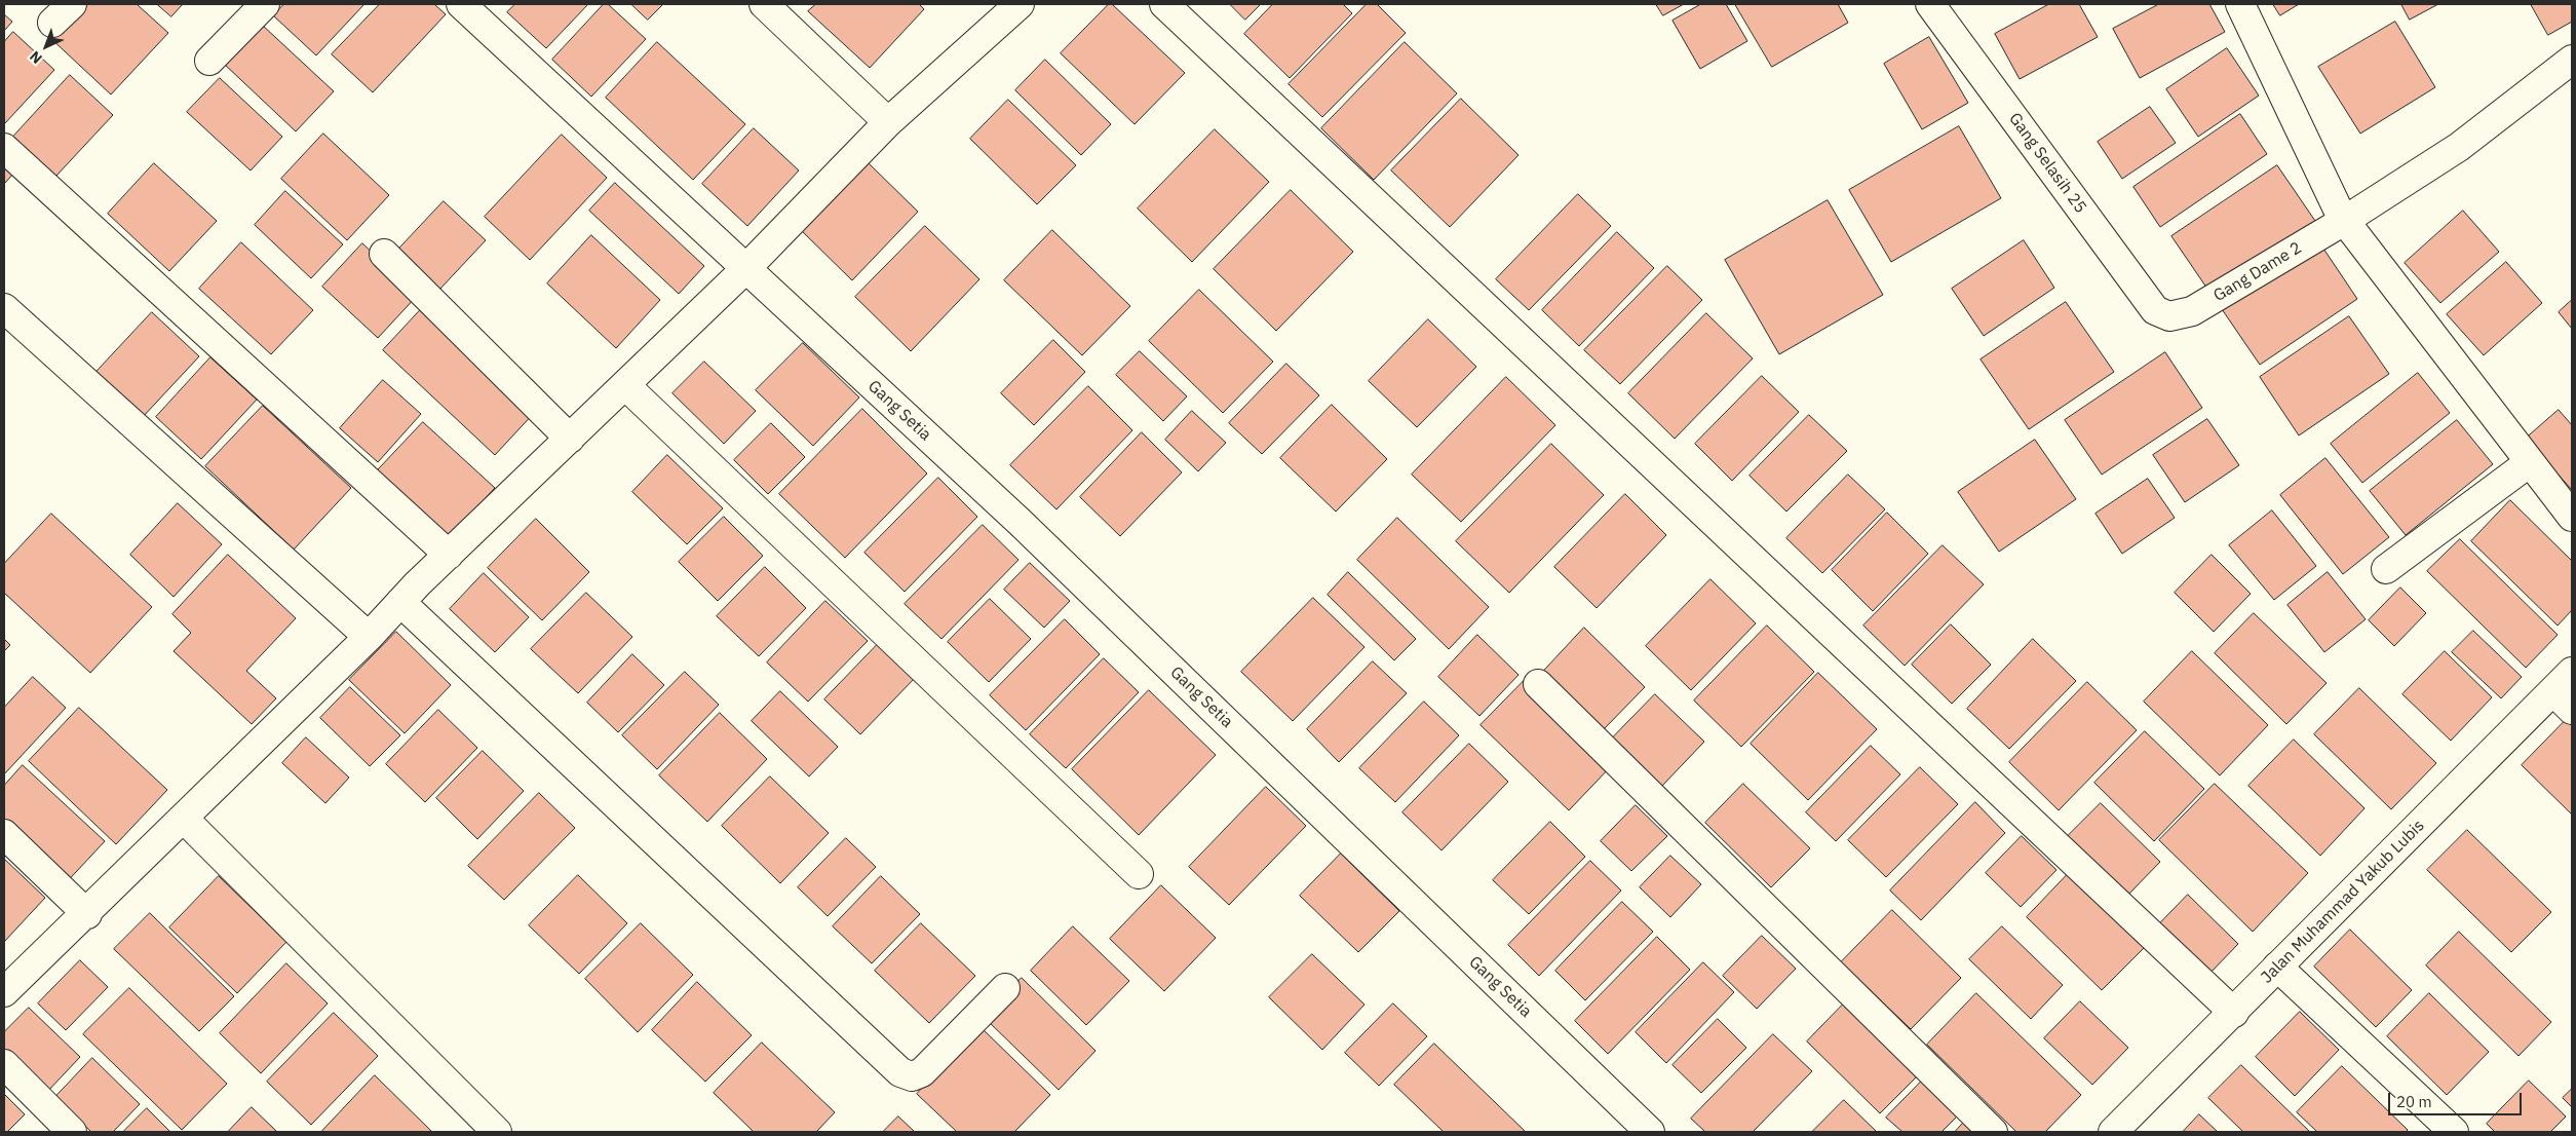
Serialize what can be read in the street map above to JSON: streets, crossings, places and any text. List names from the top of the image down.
{
  "streets": {
    "street": [
      "Gang Selasih 25",
      "Gang Dame 2",
      "Gang Setia",
      "Jalan Muhammad Yakub Lubis"
    ]
  },
  "crossings": [
    ["Gang Selasih 25", "Gang Dame 2"]
  ],
  "scale_bar": "20 m",
  "north": "bottom left"
}
